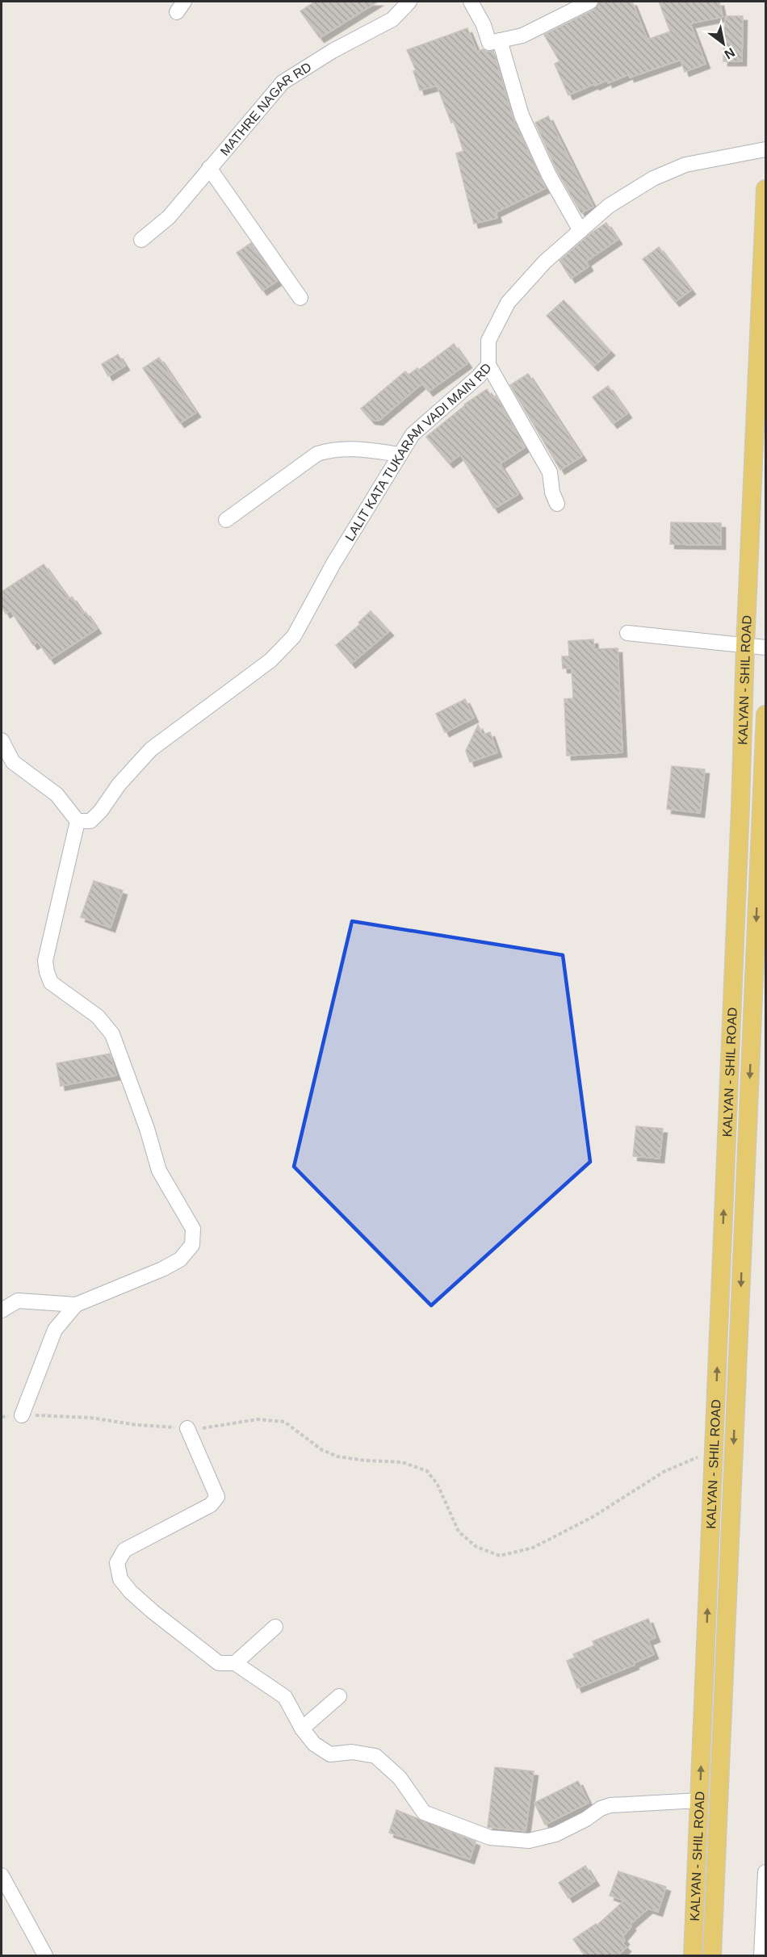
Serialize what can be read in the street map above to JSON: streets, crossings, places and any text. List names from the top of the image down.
{
  "streets": {
    "main road": ["KALYAN - SHIL ROAD"],
    "street": ["MATHRE NAGAR RD", "LALIT KATA TUKARAM VADI MAIN RD"]
  },
  "north": "bottom right"
}
